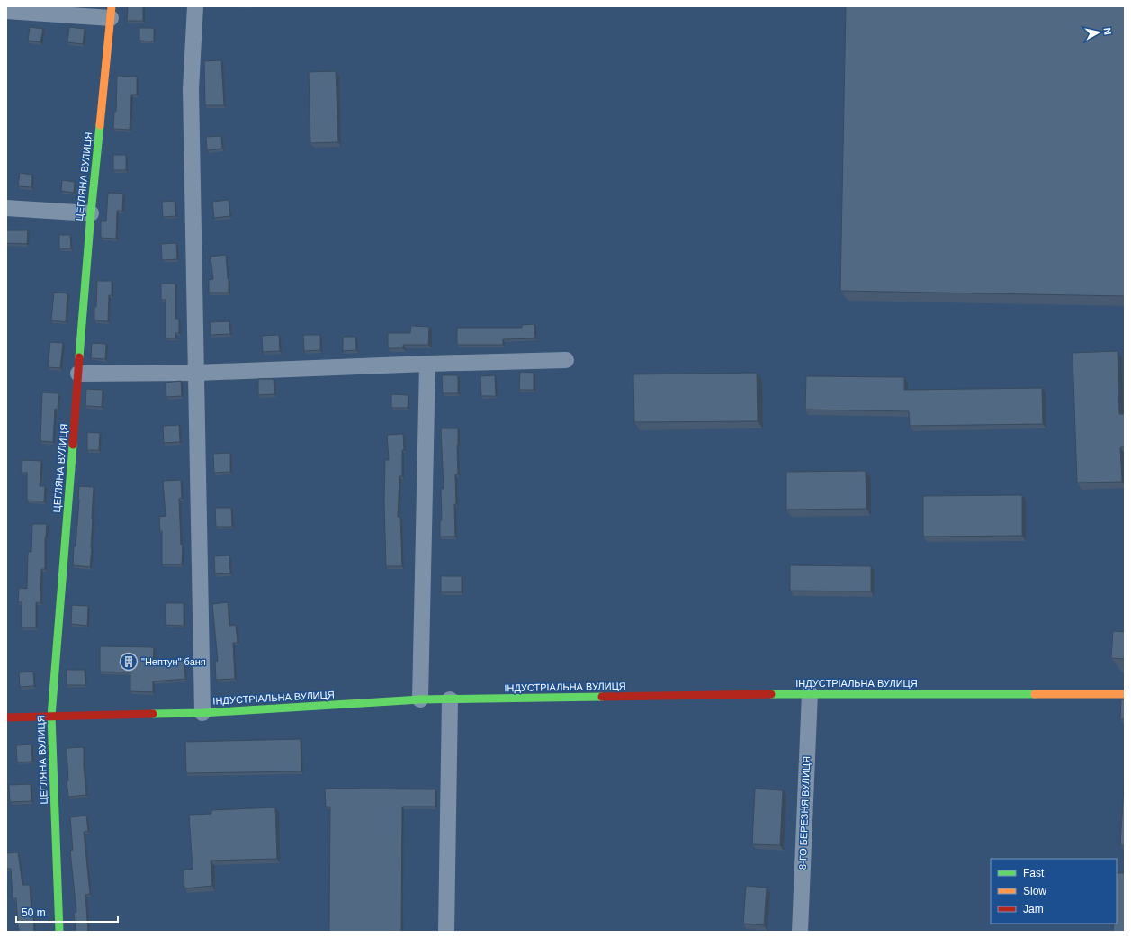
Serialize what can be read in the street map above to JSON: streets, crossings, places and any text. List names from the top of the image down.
{
  "streets": {
    "street": ["ЦЕГЛЯНА ВУЛИЦЯ", "ІНДУСТРІАЛЬНА ВУЛИЦЯ", "8-ГО БЕРЕЗНЯ ВУЛИЦЯ"]
  },
  "crossings": [
    ["ЦЕГЛЯНА ВУЛИЦЯ", "ІНДУСТРІАЛЬНА ВУЛИЦЯ"],
    ["ІНДУСТРІАЛЬНА ВУЛИЦЯ", "8-ГО БЕРЕЗНЯ ВУЛИЦЯ"]
  ],
  "places": {
    "building": ["\"Нептун\" баня"]
  },
  "legend": ["Fast", "Slow", "Jam"],
  "scale_bar": "50 m",
  "north": "right"
}
